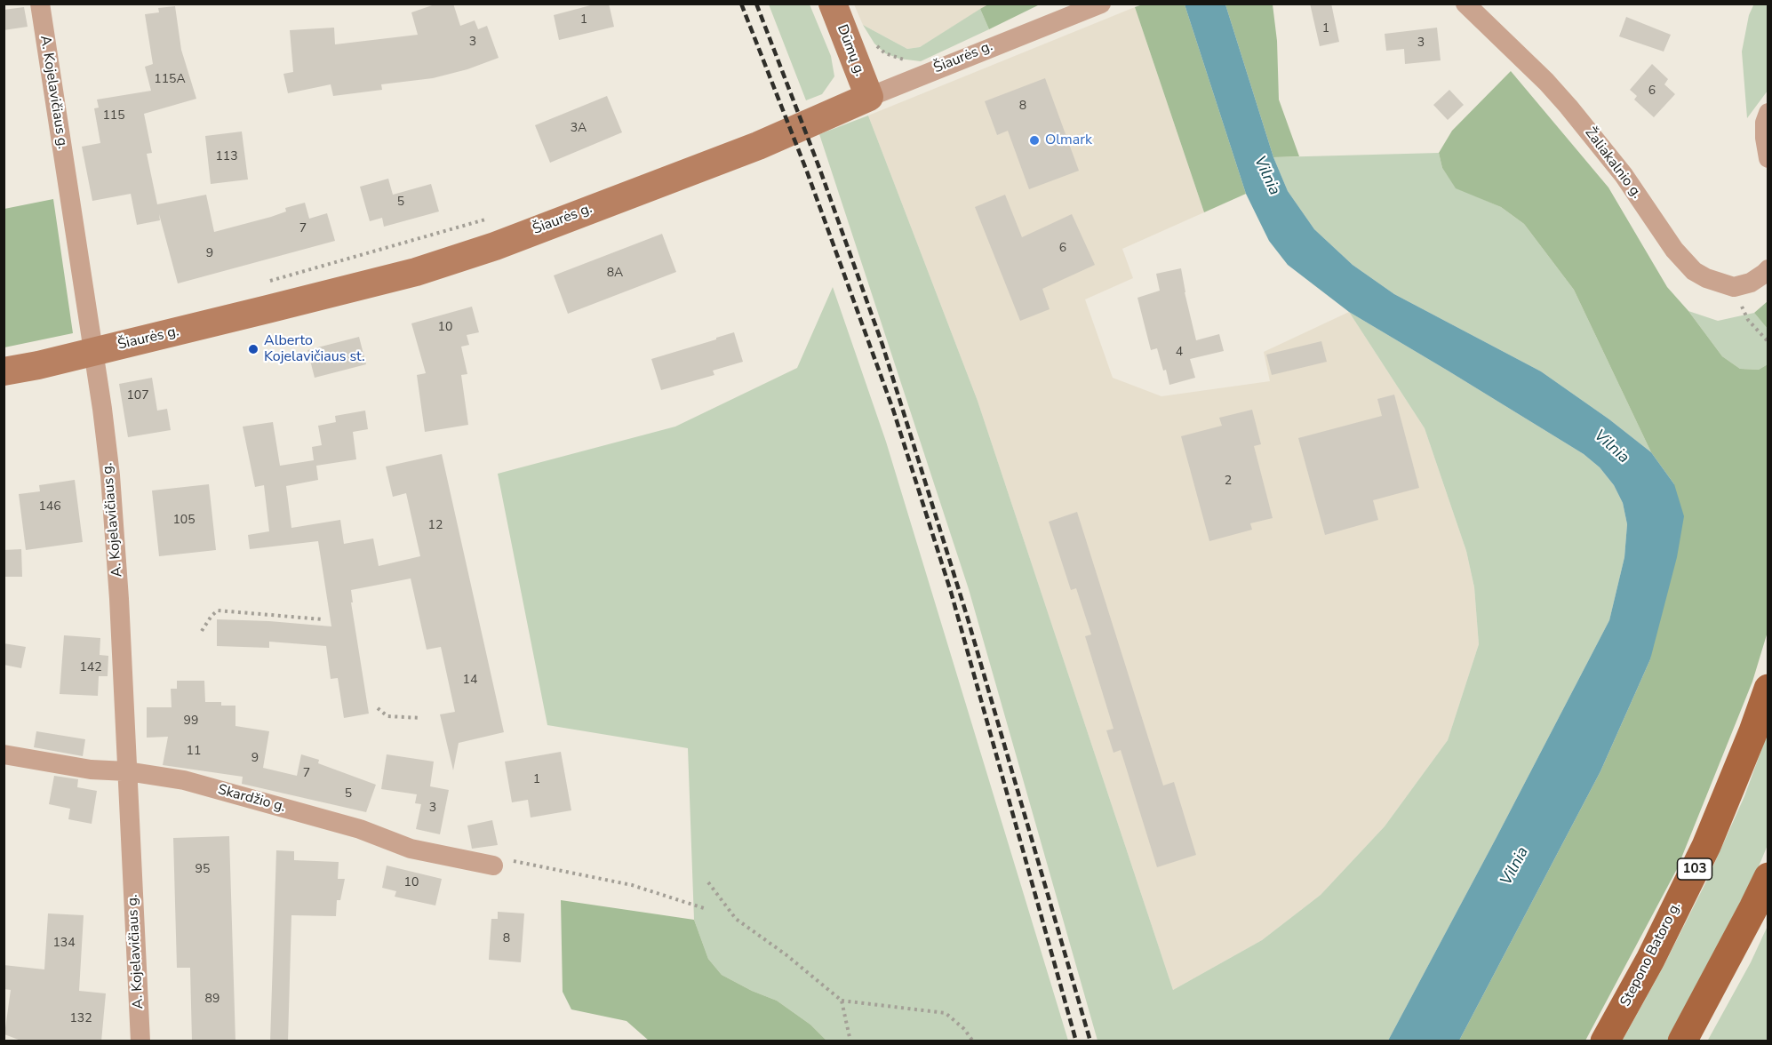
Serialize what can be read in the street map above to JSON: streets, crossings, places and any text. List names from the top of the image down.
{
  "streets": {
    "main road": [
      "Dūmų g.",
      "Šiaurės g.",
      "103",
      "Stepono Batoro g."
    ],
    "street": ["A. Kojelavičiaus g.", "Žaliakalnio g.", "Skardžio g."]
  },
  "crossings": [
    ["Dūmų g.", "Šiaurės g."],
    ["Šiaurės g.", "A. Kojelavičiaus g."],
    ["A. Kojelavičiaus g.", "Skardžio g."]
  ],
  "water": ["Vilnia"],
  "places": ["Olmark", "Alberto Kojelavičiaus st."],
  "house_numbers": [
    "1",
    "1",
    "3",
    "3",
    "115A",
    "6",
    "8",
    "115",
    "3A",
    "113",
    "5",
    "7",
    "6",
    "9",
    "8A",
    "10",
    "4",
    "107",
    "2",
    "146",
    "105",
    "12",
    "142",
    "14",
    "99",
    "11",
    "9",
    "7",
    "1",
    "5",
    "3",
    "95",
    "10",
    "8",
    "134",
    "89",
    "132"
  ]
}
